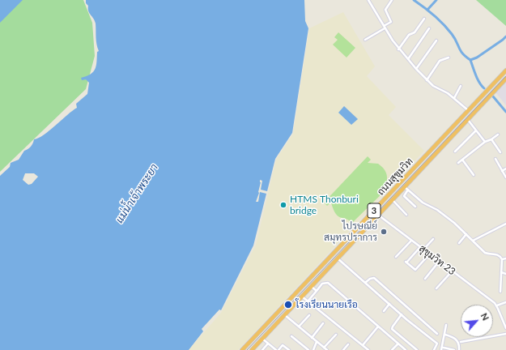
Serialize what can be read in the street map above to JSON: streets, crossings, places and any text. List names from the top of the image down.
{
  "streets": {
    "highway": ["ถนนสุขุมวิท", "3"],
    "street": ["สุขุมวิท 23"]
  },
  "crossings": [
    ["ถนนสุขุมวิท", "สุขุมวิท 23"]
  ],
  "water": ["แม่น้ำเจ้าพระยา"],
  "places": ["HTMS Thonburi bridge", "ไปรษณีย์ สมุทรปราการ", "โรงเรียนนายเรือ"],
  "north": "top right"
}
